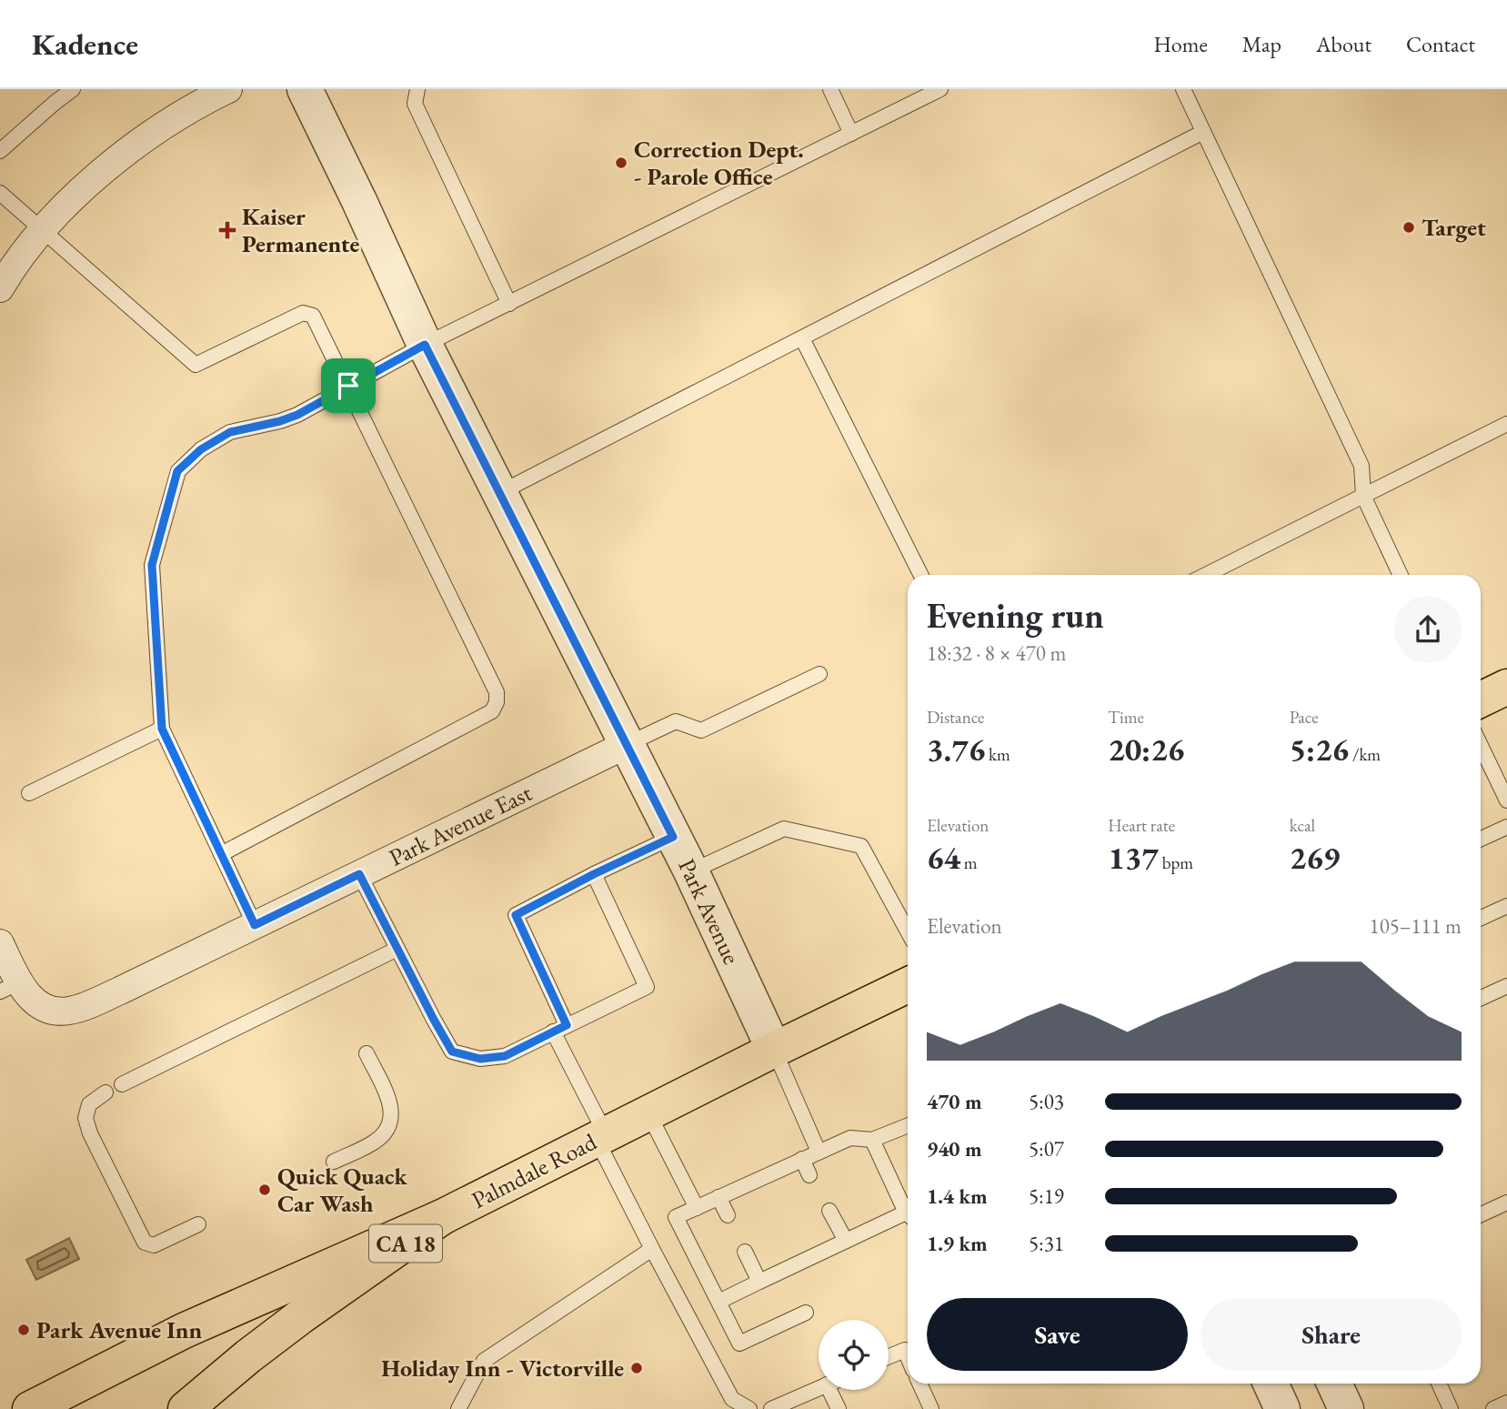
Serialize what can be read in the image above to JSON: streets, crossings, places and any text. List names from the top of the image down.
{
  "streets": {
    "highway": ["Palmdale Road", "CA 18"],
    "street": ["Park Avenue East", "Park Avenue"]
  },
  "crossings": [
    ["Park Avenue East", "Park Avenue"],
    ["Park Avenue", "Palmdale Road"]
  ],
  "places": {
    "other": [
      "Correction Dept. - Parole Office",
      "Target",
      "Quick Quack Car Wash",
      "Park Avenue Inn",
      "Holiday Inn - Victorville"
    ],
    "health": ["Kaiser Permanente"]
  },
  "page": {
    "header": "Kadence",
    "nav": [
      "Home",
      "Map",
      "About",
      "Contact"
    ],
    "heading": ["Evening run", "18:32 · 8 × 470 m"],
    "stats": [
      ["Distance", "3.76 km"],
      ["Time", "20:26"],
      ["Pace", "5:26 /km"],
      ["Elevation", "64 m"],
      ["Heart rate", "137 bpm"],
      ["kcal", "269"]
    ],
    "chart": ["Elevation", "105–111 m"],
    "list": [
      {
        "name": "470 m",
        "note": "5:03"
      },
      {
        "name": "940 m",
        "note": "5:07"
      },
      {
        "name": "1.4 km",
        "note": "5:19"
      },
      {
        "name": "1.9 km",
        "note": "5:31"
      }
    ],
    "buttons": ["Save", "Share"]
  }
}
